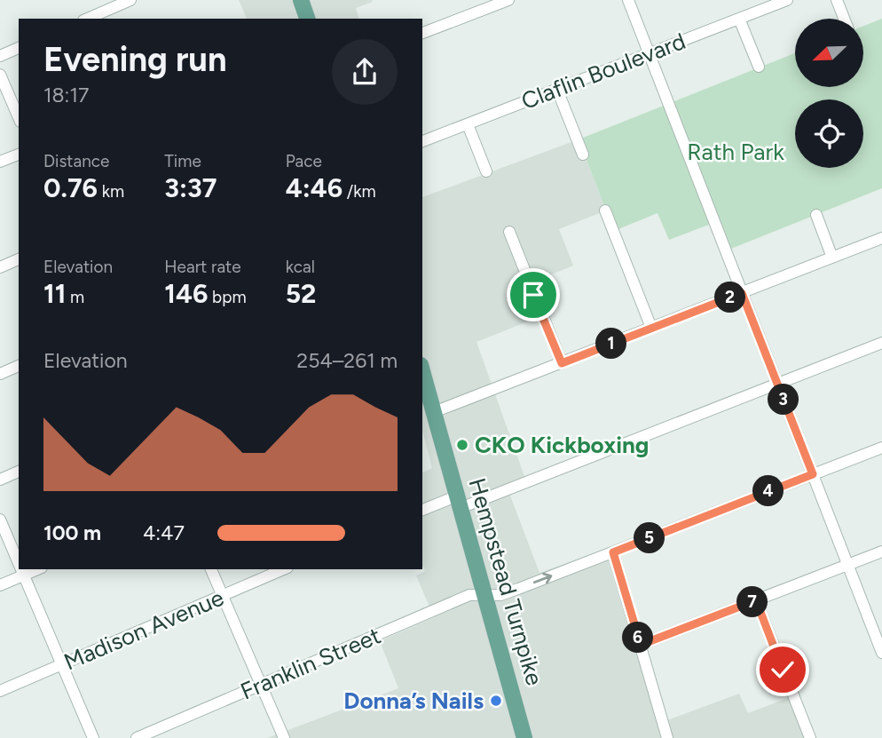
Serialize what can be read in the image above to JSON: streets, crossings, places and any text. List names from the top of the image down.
{
  "streets": {
    "main road": ["Hempstead Turnpike"],
    "street": ["Claflin Boulevard", "Madison Avenue", "Franklin Street"]
  },
  "crossings": [
    ["Hempstead Turnpike", "Franklin Street"]
  ],
  "parks": ["Rath Park"],
  "places": ["CKO Kickboxing", "Donna’s Nails"],
  "north": "bottom left",
  "page": {
    "heading": ["Evening run", "18:17"],
    "stats": [
      ["Distance", "0.76 km"],
      ["Time", "3:37"],
      ["Pace", "4:46 /km"],
      ["Elevation", "11 m"],
      ["Heart rate", "146 bpm"],
      ["kcal", "52"]
    ],
    "pins": [
      "2",
      "1",
      "3",
      "4",
      "5",
      "7",
      "6"
    ],
    "chart": ["Elevation", "254–261 m"],
    "list": [
      {
        "name": "100 m",
        "note": "4:47"
      }
    ]
  }
}
